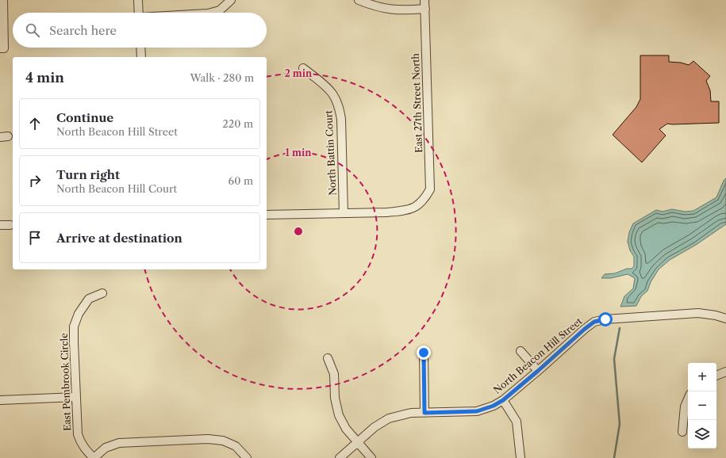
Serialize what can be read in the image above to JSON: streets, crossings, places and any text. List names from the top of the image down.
{
  "streets": {
    "street": [
      "East 27th Street North",
      "North Battin Court",
      "North Beacon Hill Street",
      "East Pembrook Circle"
    ]
  },
  "crossings": [
    ["East 27th Street North", "North Battin Court"]
  ],
  "page": {
    "search": "Search here",
    "heading": ["4 min", "Walk · 280 m"],
    "list": [
      ["Continue", "North Beacon Hill Street", "220 m"],
      ["Turn right", "North Beacon Hill Court", "60 m"],
      "Arrive at destination"
    ],
    "map_buttons": ["+", "−"]
  },
  "rings": ["2 min", "1 min"]
}
